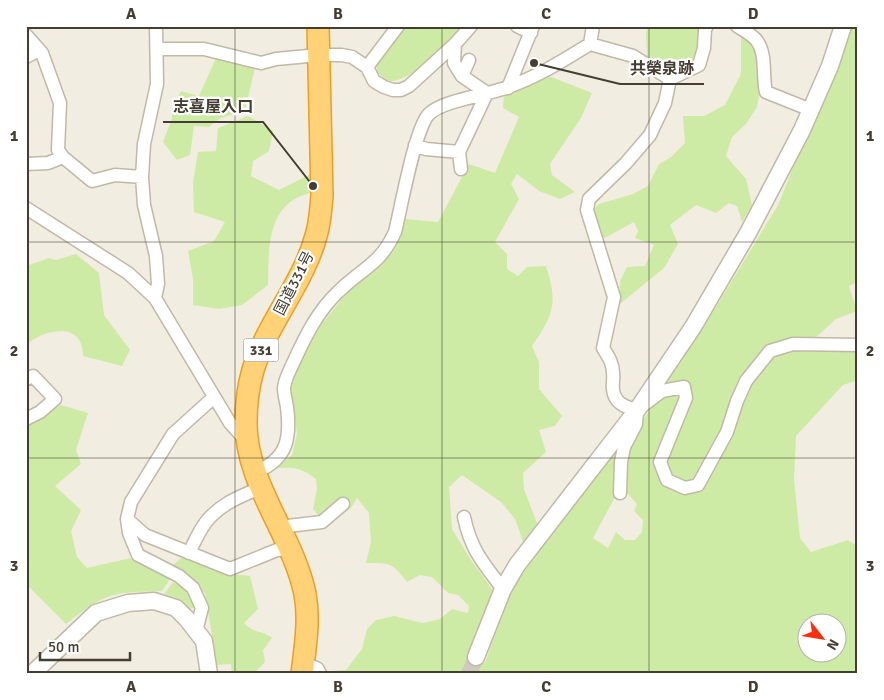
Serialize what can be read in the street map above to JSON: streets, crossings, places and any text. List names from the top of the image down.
{
  "streets": {
    "highway": ["国道331号", "331"]
  },
  "places": ["共榮泉跡", "志喜屋入口"],
  "scale_bar": "50 m",
  "north": "bottom right",
  "grid": {
    "columns": [
      "A",
      "B",
      "C",
      "D"
    ],
    "rows": ["1", "2", "3"]
  }
}
